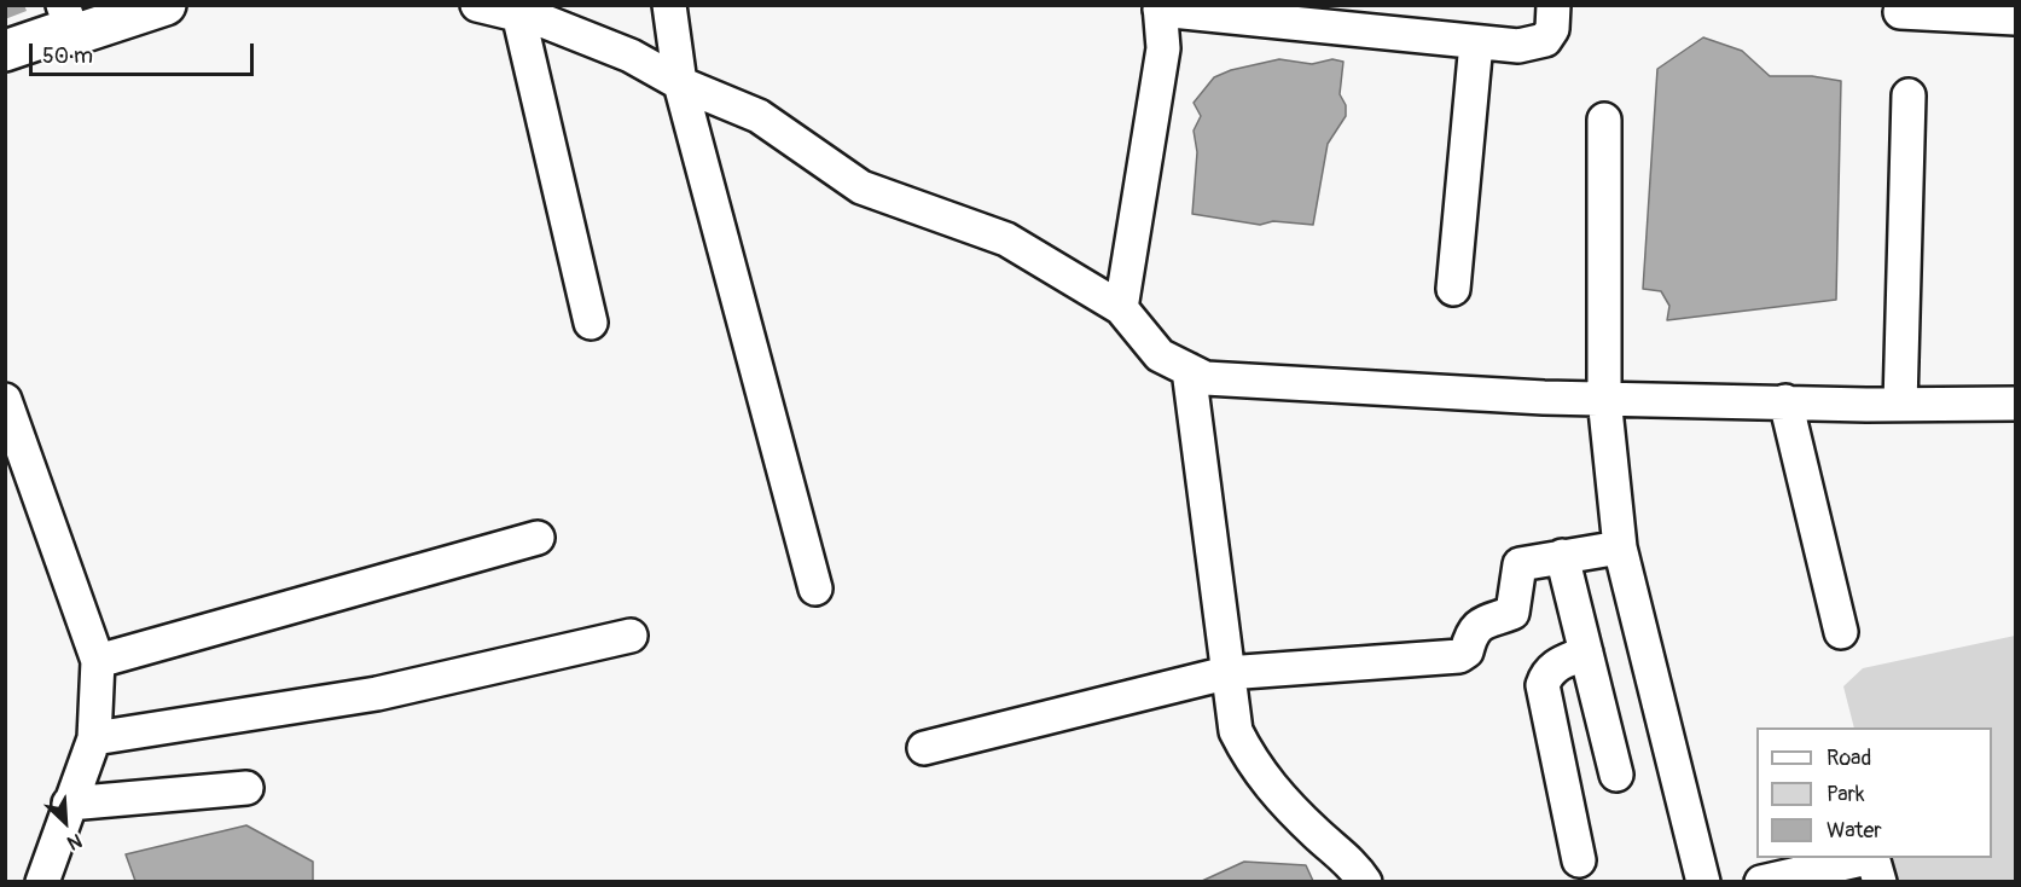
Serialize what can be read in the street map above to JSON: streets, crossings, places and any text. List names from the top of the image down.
{
  "legend": ["Road", "Park", "Water"],
  "scale_bar": "50 m",
  "north": "bottom right"
}
